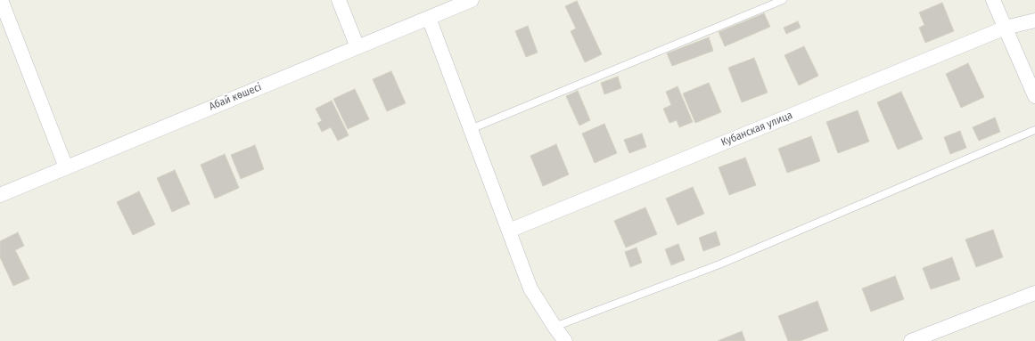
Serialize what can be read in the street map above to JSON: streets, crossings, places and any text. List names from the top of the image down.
{
  "streets": {
    "street": ["Абай көшесі", "Кубанская улица"]
  }
}
